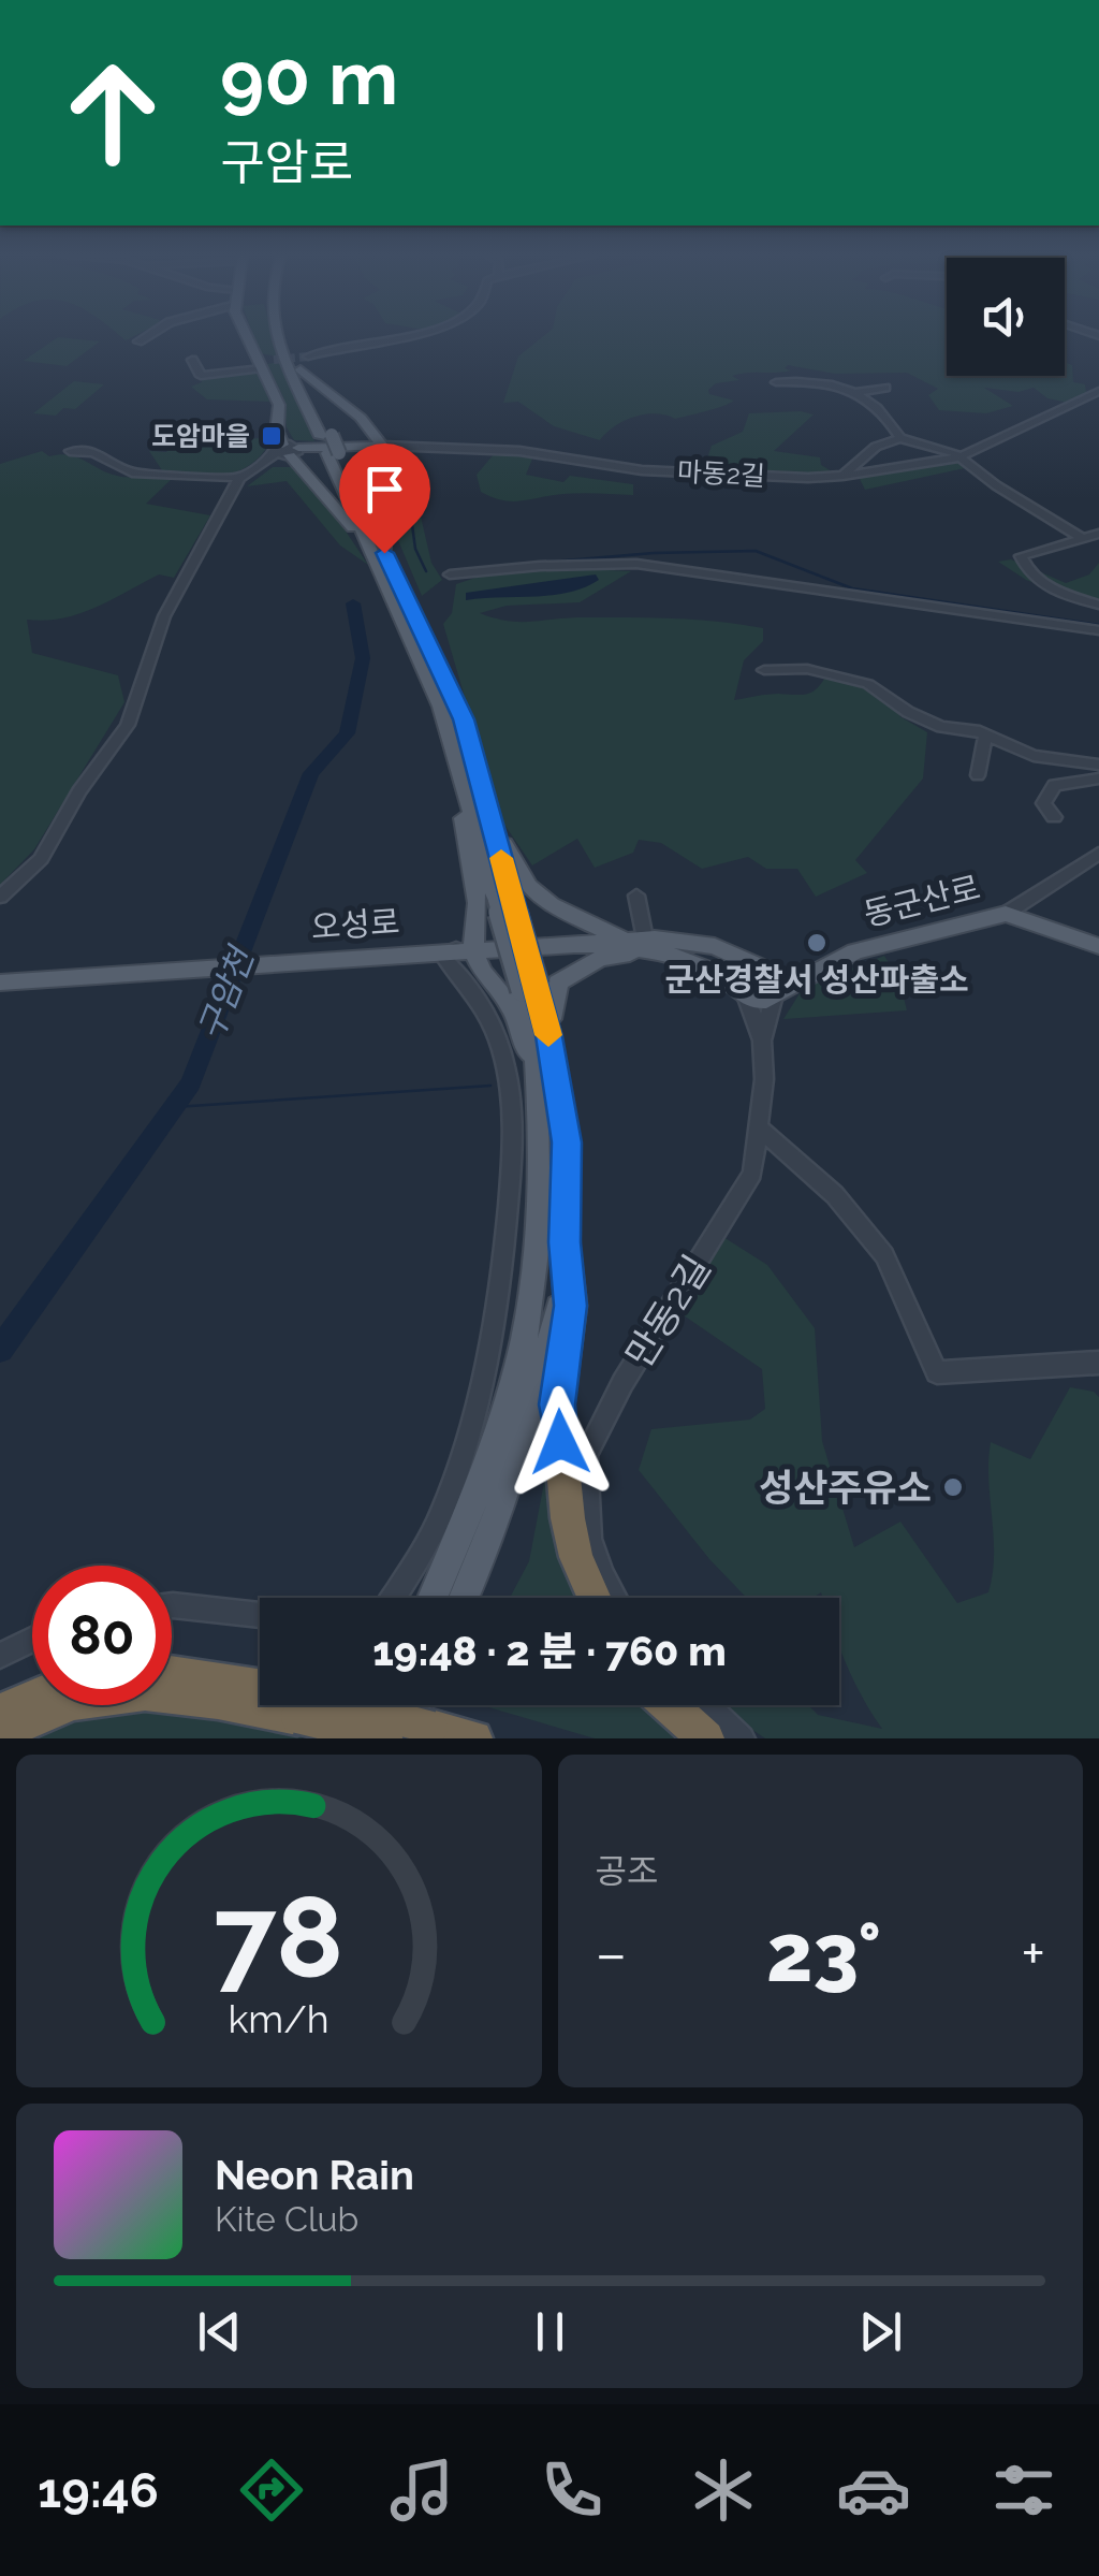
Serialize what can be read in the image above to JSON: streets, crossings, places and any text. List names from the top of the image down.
{
  "streets": {
    "main road": ["동군산로", "오성로"],
    "street": ["마동2길", "만동2길"]
  },
  "crossings": [
    ["동군산로", "오성로"]
  ],
  "water": ["구암천"],
  "places": {
    "transit": ["도암마을"],
    "other": ["군산경찰서 성산파출소", "성산주유소"]
  },
  "page": {
    "turn": ["90 m", "구암로"],
    "limit": "80",
    "trip": "19:48 · 2 분 · 760 m",
    "tile": "공조",
    "heat": ["−", "23°", "+"],
    "song": ["Neon Rain", "Kite Club"],
    "tabs": "19:46",
    "gauge": ["78", "km/h"]
  }
}
